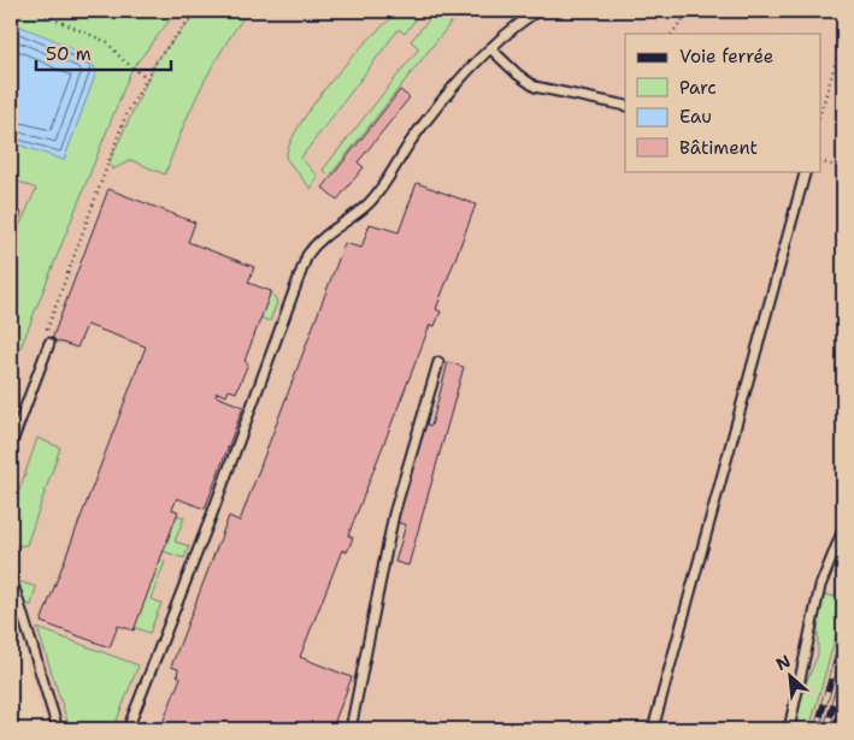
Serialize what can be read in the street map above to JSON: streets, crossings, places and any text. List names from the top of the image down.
{
  "legend": [
    "Voie ferrée",
    "Parc",
    "Eau",
    "Bâtiment"
  ],
  "scale_bar": "50 m",
  "north": "top left"
}
